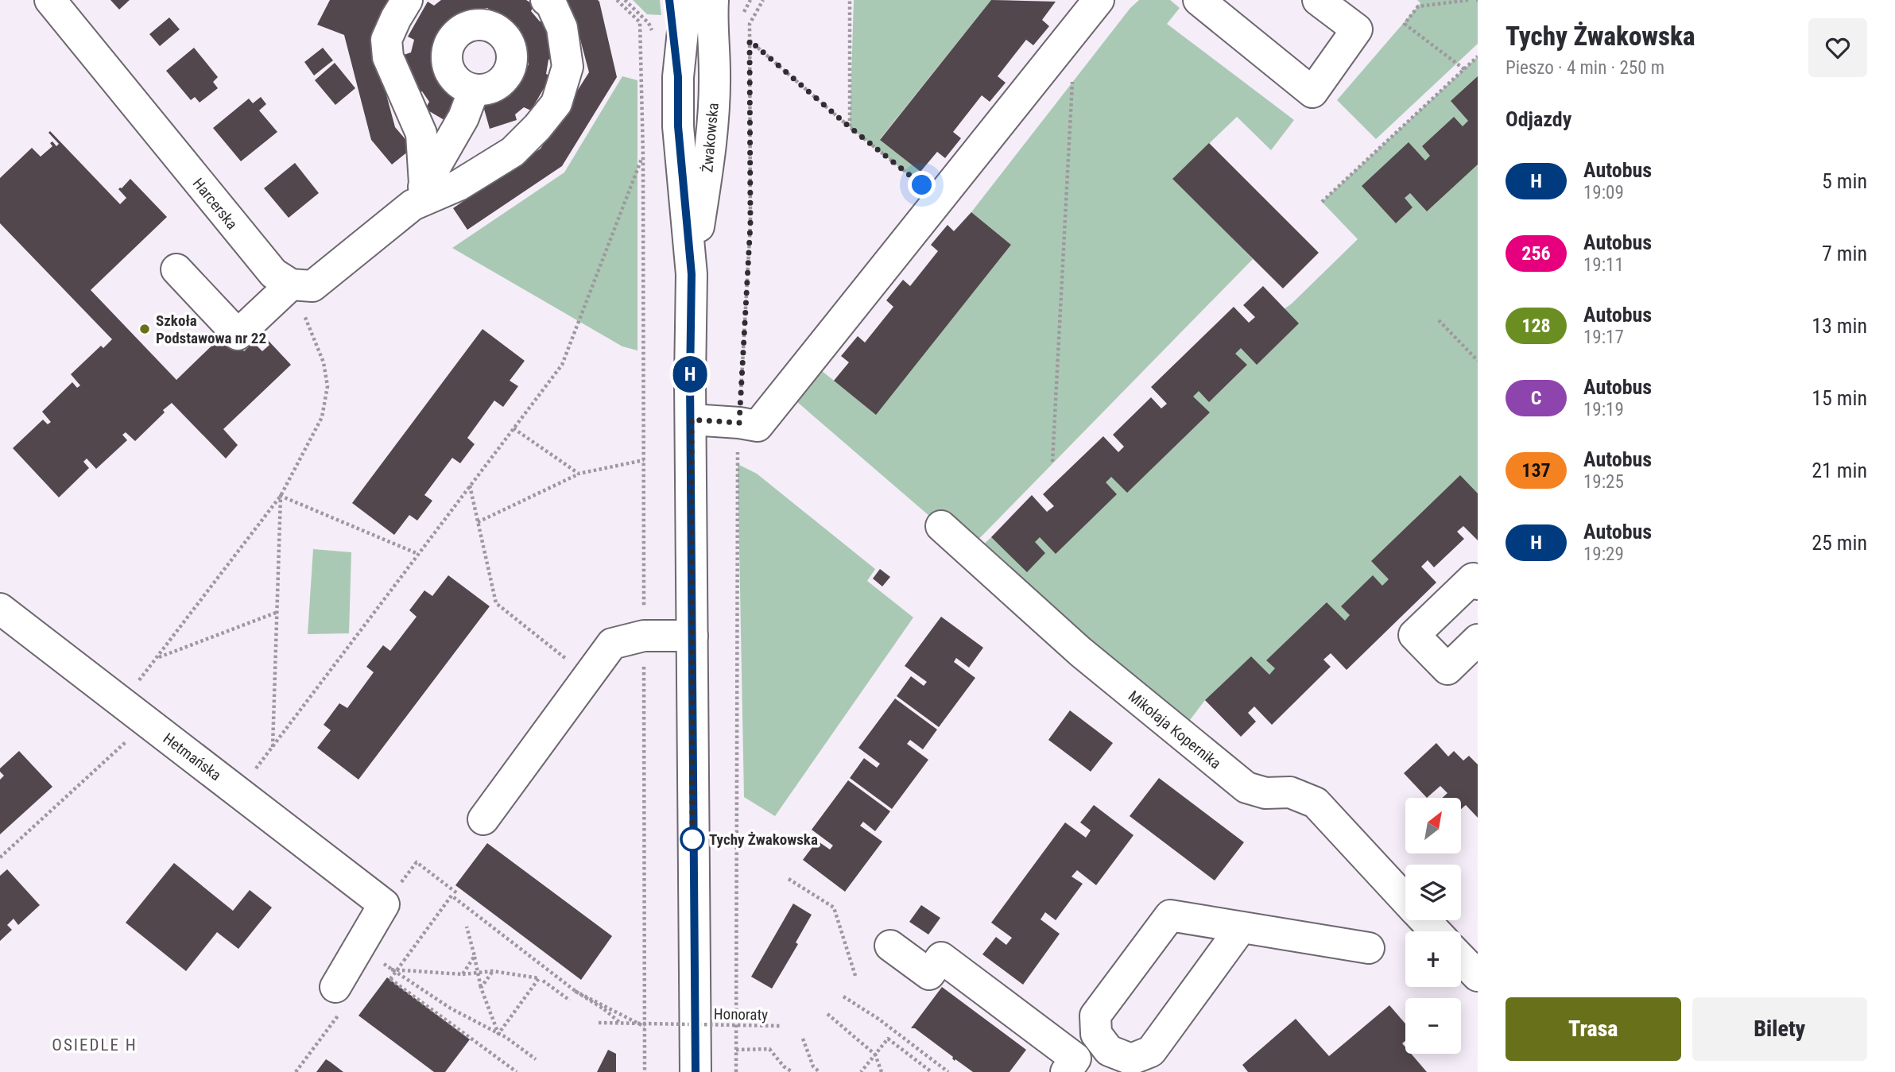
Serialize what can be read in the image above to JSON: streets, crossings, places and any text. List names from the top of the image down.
{
  "streets": {
    "street": [
      "Żwakowska",
      "Harcerska",
      "Mikołaja Kopernika",
      "Hetmańska"
    ],
    "path": ["Honoraty"]
  },
  "districts": ["OSIEDLE H"],
  "places": ["Szkoła Podstawowa nr 22", "Tychy Żwakowska"],
  "lines": ["bus line H"],
  "north": "top right",
  "page": {
    "on_map": "H",
    "heading": [
      ["Tychy Żwakowska", "Pieszo · 4 min · 250 m"],
      "Odjazdy"
    ],
    "list": [
      {
        "mark": "H",
        "name": "Autobus",
        "note": "19:09",
        "value": "5 min"
      },
      {
        "mark": "256",
        "name": "Autobus",
        "note": "19:11",
        "value": "7 min"
      },
      {
        "mark": "128",
        "name": "Autobus",
        "note": "19:17",
        "value": "13 min"
      },
      {
        "mark": "C",
        "name": "Autobus",
        "note": "19:19",
        "value": "15 min"
      },
      {
        "mark": "137",
        "name": "Autobus",
        "note": "19:25",
        "value": "21 min"
      },
      {
        "mark": "H",
        "name": "Autobus",
        "note": "19:29",
        "value": "25 min"
      }
    ],
    "map_buttons": ["+", "−"],
    "buttons": ["Trasa", "Bilety"]
  }
}
